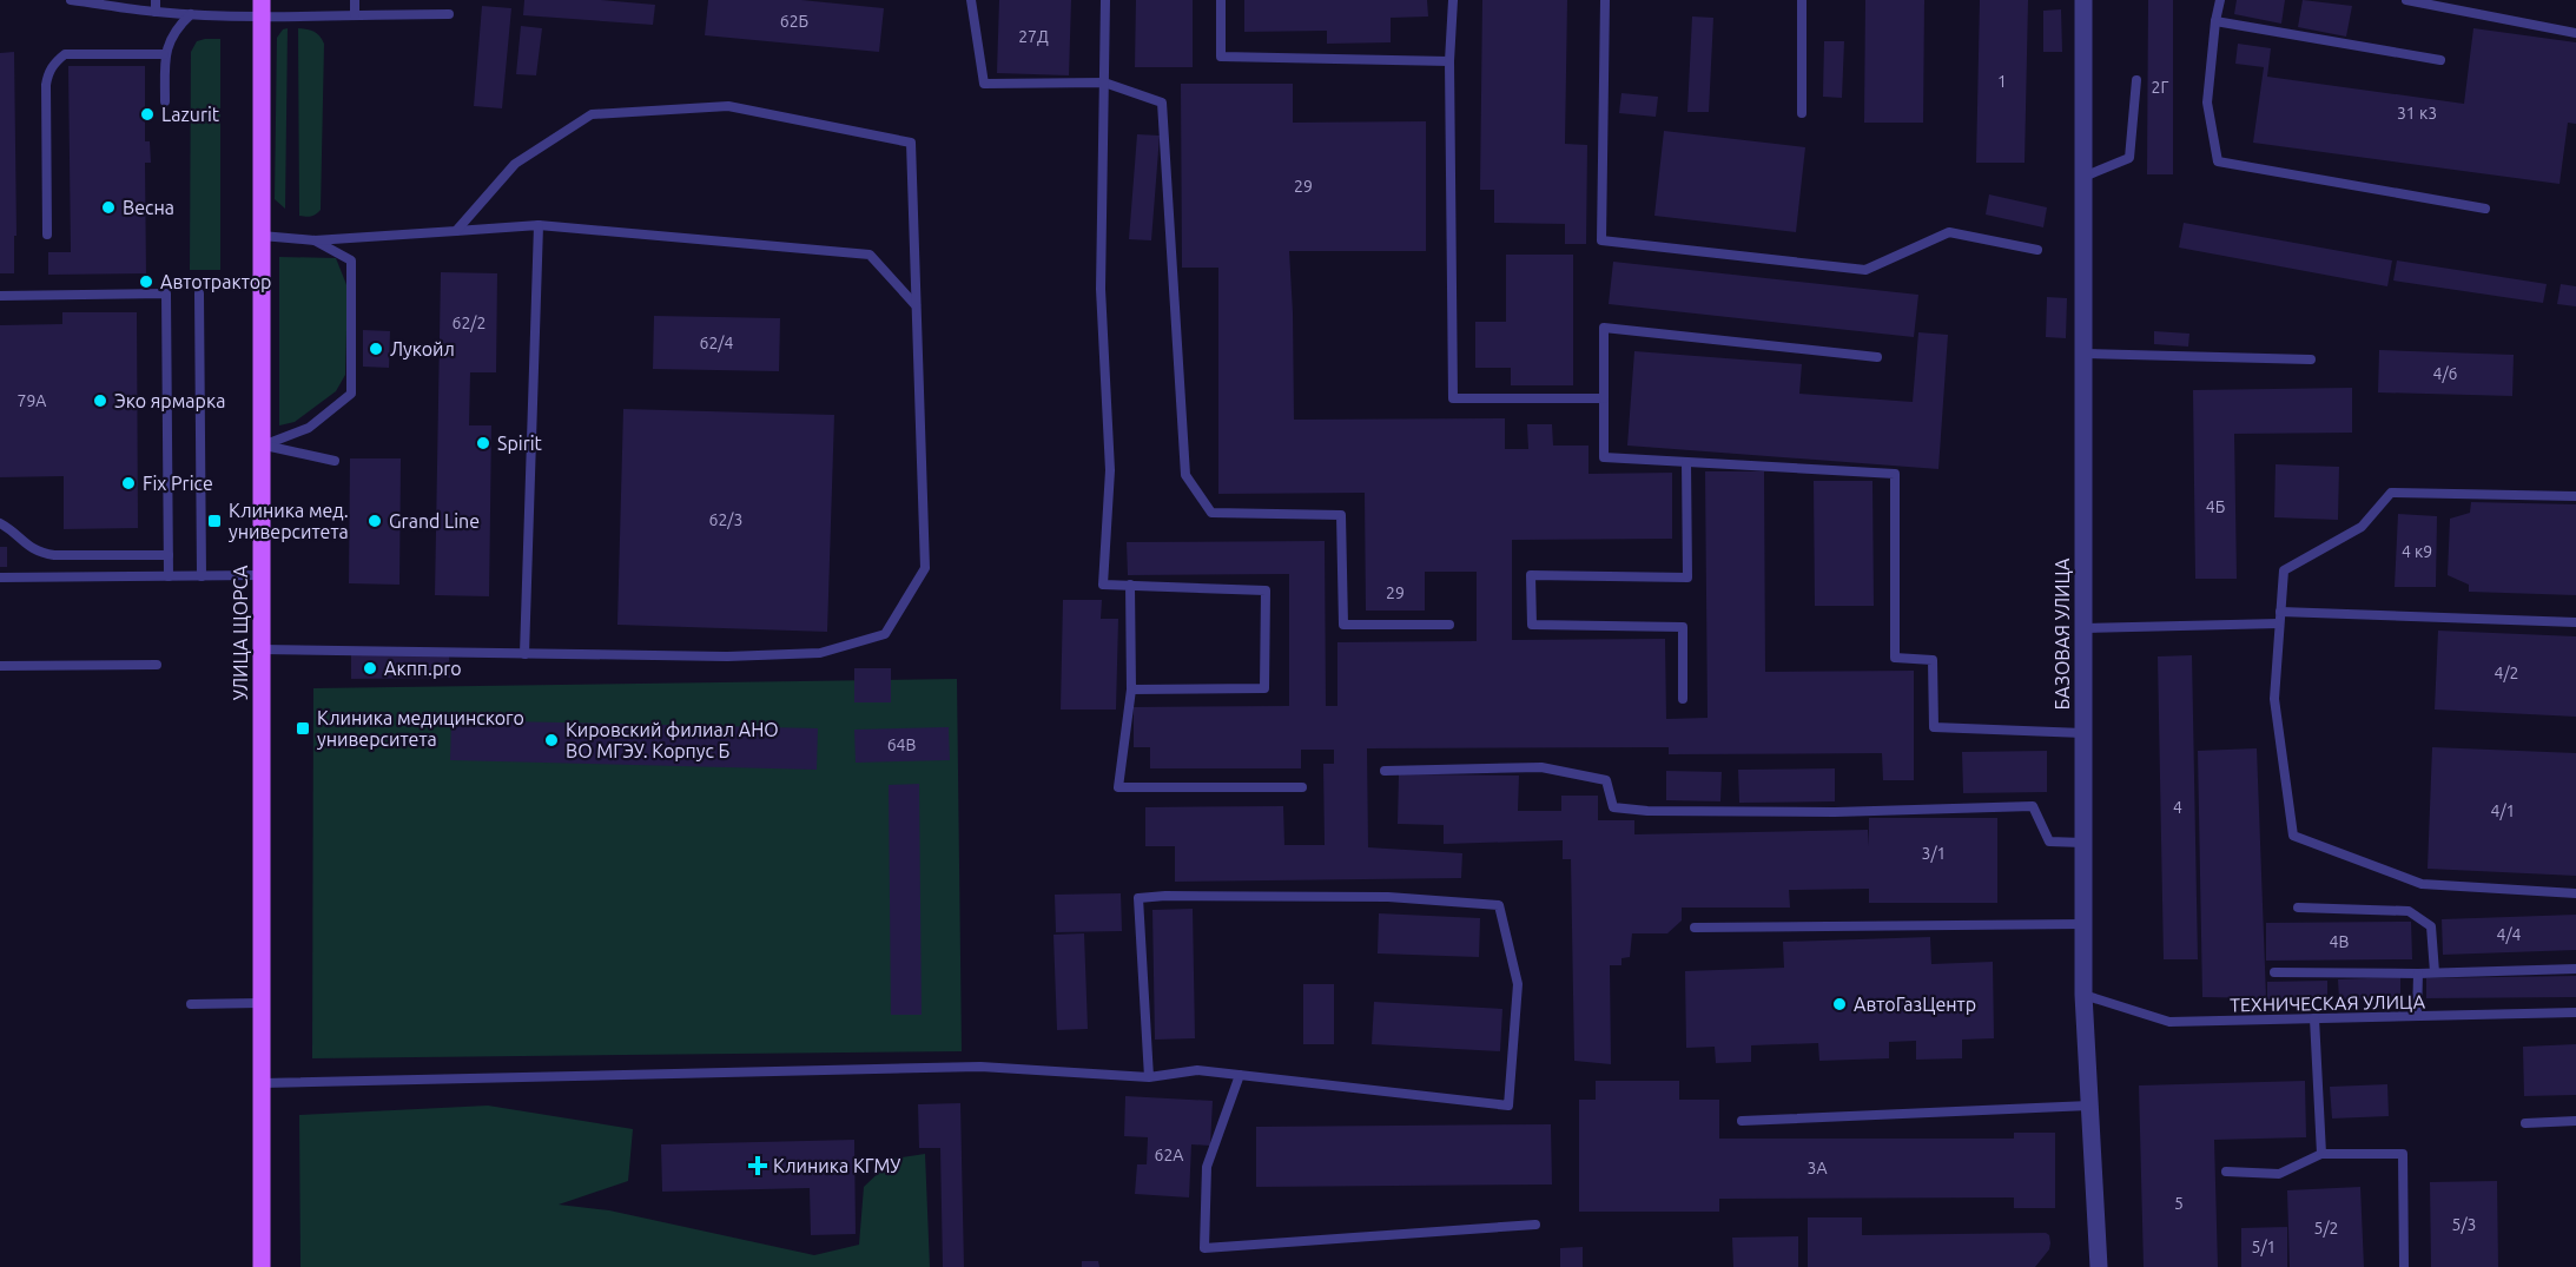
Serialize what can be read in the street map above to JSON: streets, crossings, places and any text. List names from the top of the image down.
{
  "streets": {
    "main road": ["УЛИЦА ЩОРСА"],
    "street": ["БАЗОВАЯ УЛИЦА"],
    "lane": ["ТЕХНИЧЕСКАЯ УЛИЦА"]
  },
  "crossings": [
    ["БАЗОВАЯ УЛИЦА", "ТЕХНИЧЕСКАЯ УЛИЦА"]
  ],
  "places": {
    "other": [
      "Lazurit",
      "Весна",
      "Автотрактор",
      "Лукойл",
      "Эко ярмарка",
      "Spirit",
      "Fix Price",
      "Grand Line",
      "Акпп.pro",
      "Кировский филиал АНО ВО МГЭУ. Корпус Б",
      "АвтоГазЦентр"
    ],
    "transit": ["Клиника мед. университета", "Клиника медицинского университета"],
    "health": ["Клиника КГМУ"]
  },
  "house_numbers": [
    "62Б",
    "27Д",
    "1",
    "2Г",
    "31 к3",
    "29",
    "62/2",
    "62/4",
    "4/6",
    "79А",
    "4Б",
    "62/3",
    "4 к9",
    "29",
    "4/2",
    "64В",
    "4",
    "4/1",
    "3/1",
    "4/4",
    "4В",
    "62А",
    "3А",
    "5",
    "5/3",
    "5/2",
    "5/1"
  ]
}
